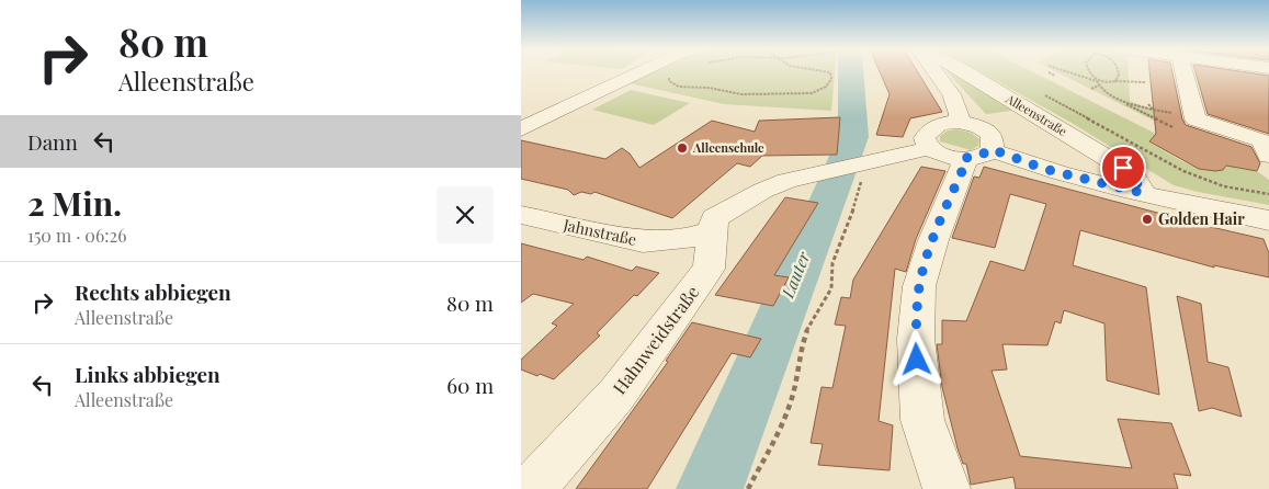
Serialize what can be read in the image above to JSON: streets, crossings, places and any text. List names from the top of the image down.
{
  "streets": {
    "street": ["Alleenstraße", "Jahnstraße", "Hahnweidstraße"]
  },
  "crossings": [
    ["Jahnstraße", "Hahnweidstraße"]
  ],
  "water": ["Lauter"],
  "places": ["Alleenschule", "Golden Hair"],
  "page": {
    "turn": ["80 m", "Alleenstraße"],
    "then": "Dann",
    "heading": ["2 Min.", "150 m · 06:26"],
    "list": [
      {
        "name": "Rechts abbiegen",
        "note": "Alleenstraße",
        "value": "80 m"
      },
      {
        "name": "Links abbiegen",
        "note": "Alleenstraße",
        "value": "60 m"
      }
    ]
  }
}
